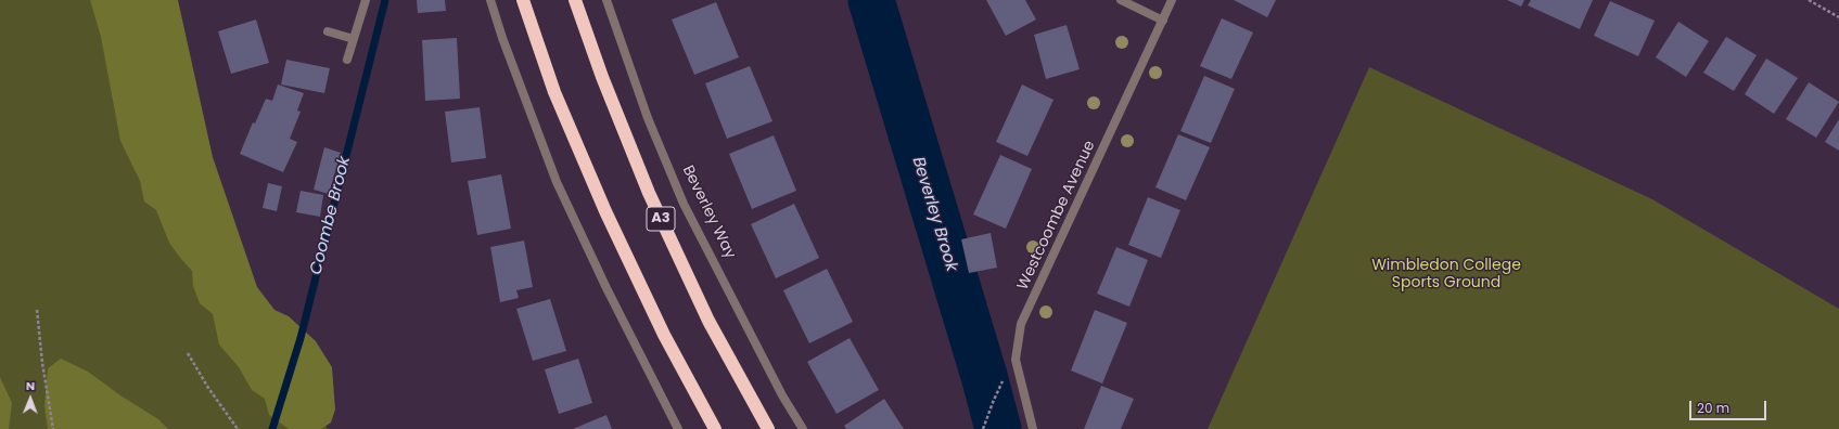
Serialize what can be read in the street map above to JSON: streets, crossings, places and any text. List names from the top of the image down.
{
  "streets": {
    "highway": ["A3"],
    "street": ["Beverley Way", "Westcoombe Avenue"]
  },
  "water": ["Beverley Brook", "Coombe Brook"],
  "parks": ["Wimbledon College Sports Ground"],
  "scale_bar": "20 m",
  "north": "top"
}
